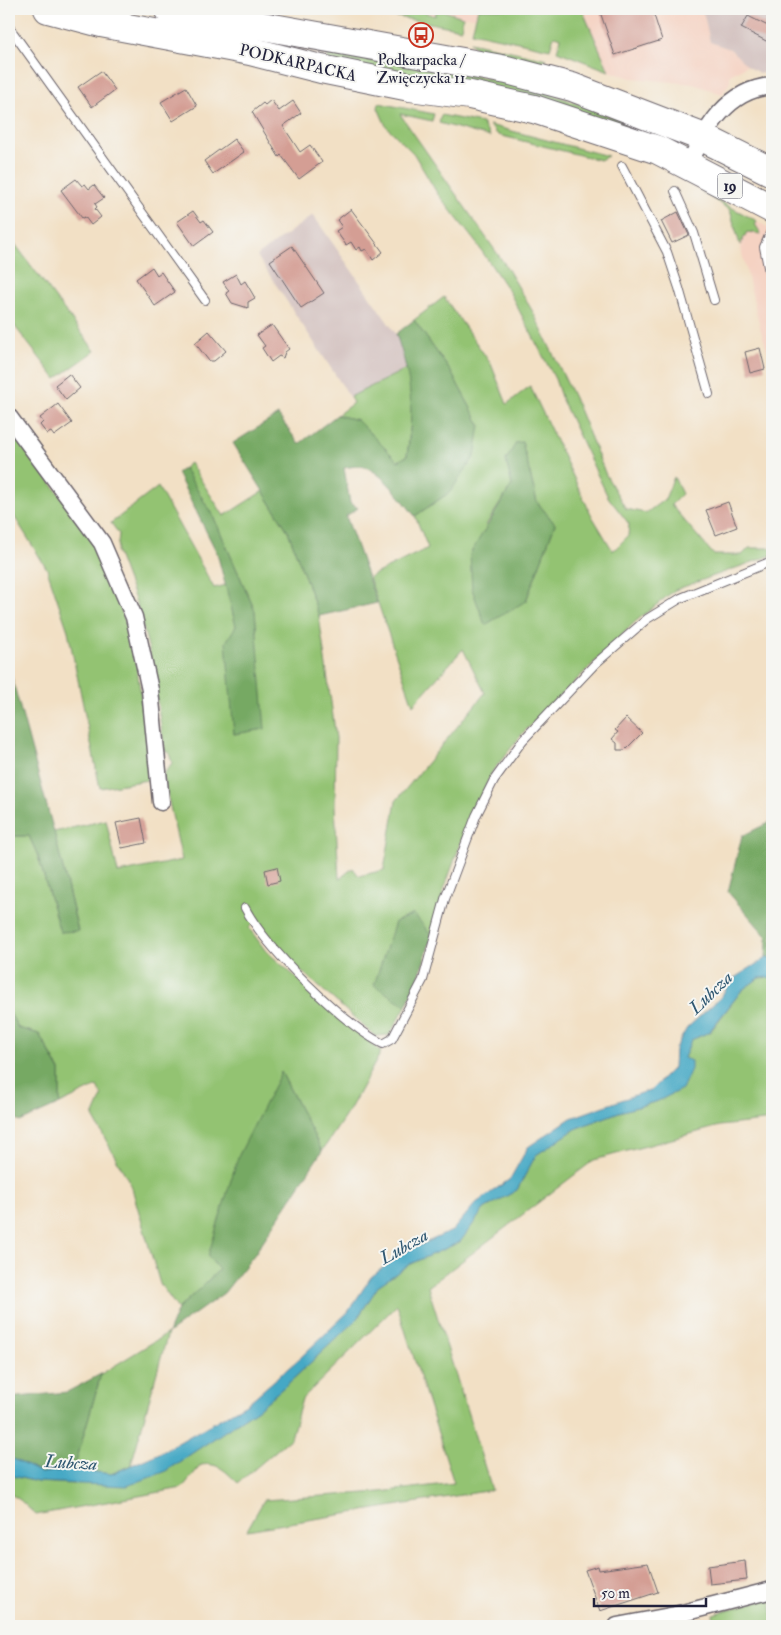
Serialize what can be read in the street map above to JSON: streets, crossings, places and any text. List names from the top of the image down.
{
  "streets": {
    "highway": ["PODKARPACKA", "19"]
  },
  "water": ["Lubcza"],
  "places": {
    "bus stop": ["Podkarpacka / Zwięczycka 11"]
  },
  "scale_bar": "50 m"
}
